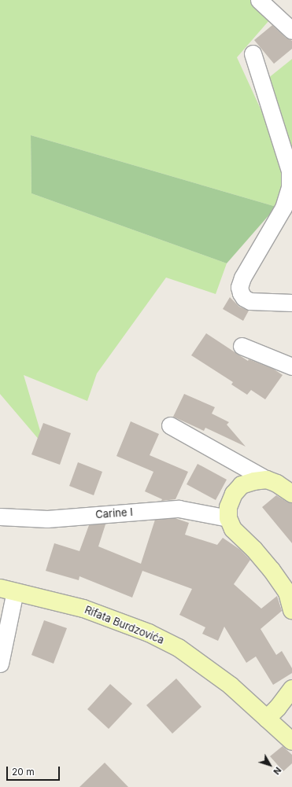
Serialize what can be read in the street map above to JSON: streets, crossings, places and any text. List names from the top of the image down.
{
  "streets": {
    "street": ["Carine I", "Rifata Burdzovića"]
  },
  "scale_bar": "20 m",
  "north": "bottom right"
}
